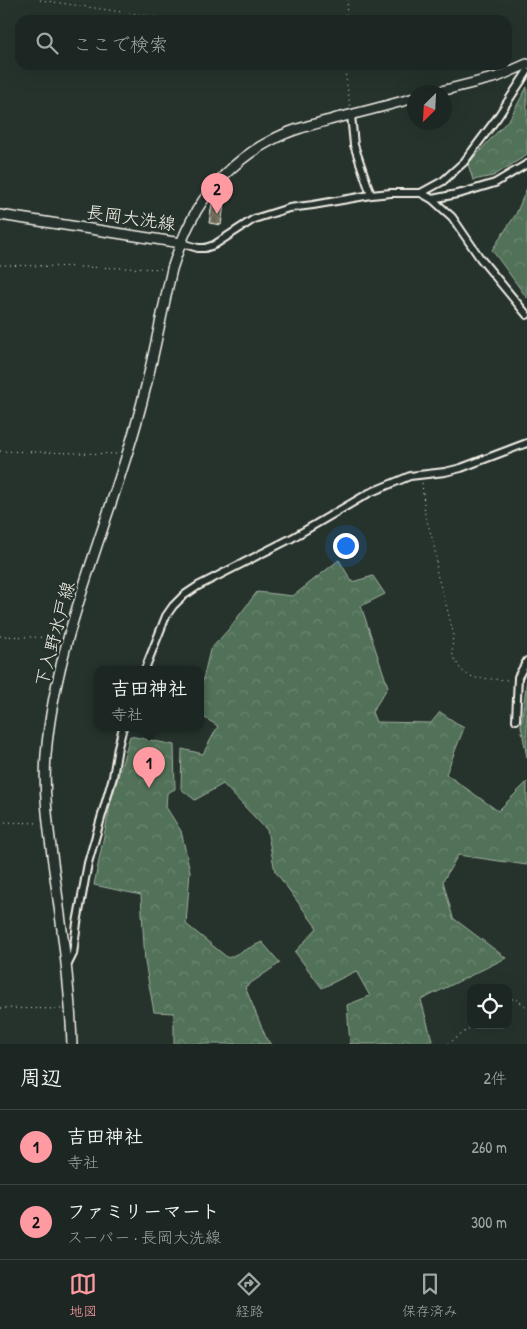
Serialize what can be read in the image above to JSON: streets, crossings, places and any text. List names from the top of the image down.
{
  "streets": {
    "main road": ["長岡大洗線", "下入野水戸線"]
  },
  "crossings": [
    ["長岡大洗線", "下入野水戸線"]
  ],
  "north": "bottom left",
  "page": {
    "search": "ここで検索",
    "pins": ["2", "1"],
    "popup": ["吉田神社", "寺社"],
    "heading": ["周辺", "2件"],
    "list": [
      {
        "mark": "1",
        "name": "吉田神社",
        "note": "寺社",
        "value": "260 m"
      },
      {
        "mark": "2",
        "name": "ファミリーマート",
        "note": "スーパー · 長岡大洗線",
        "value": "300 m"
      }
    ],
    "nav": ["地図", "経路", "保存済み"]
  }
}
